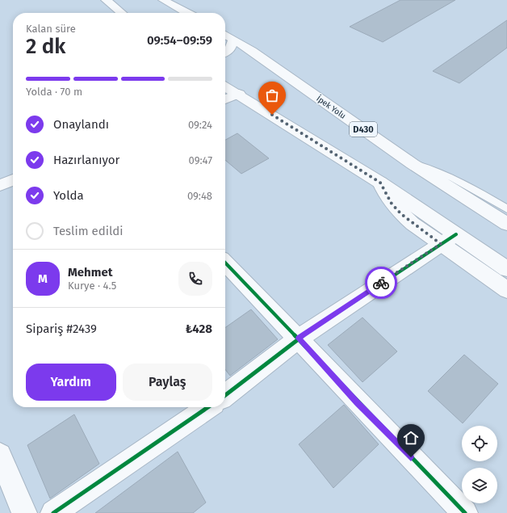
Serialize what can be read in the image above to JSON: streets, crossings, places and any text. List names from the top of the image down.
{
  "streets": {
    "main road": ["İpek Yolu", "D430"]
  },
  "page": {
    "heading": ["2 dk", "Kalan süre", "09:54–09:59"],
    "panel": [
      "Mehmet",
      "Kurye · 4.5",
      "Sipariş #2439",
      "₺428"
    ],
    "bar": "Yolda · 70 m",
    "list": [
      ["Onaylandı", "09:24"],
      ["Hazırlanıyor", "09:47"],
      ["Yolda", "09:48"],
      "Teslim edildi"
    ],
    "round": "M",
    "buttons": ["Yardım", "Paylaş"]
  }
}
